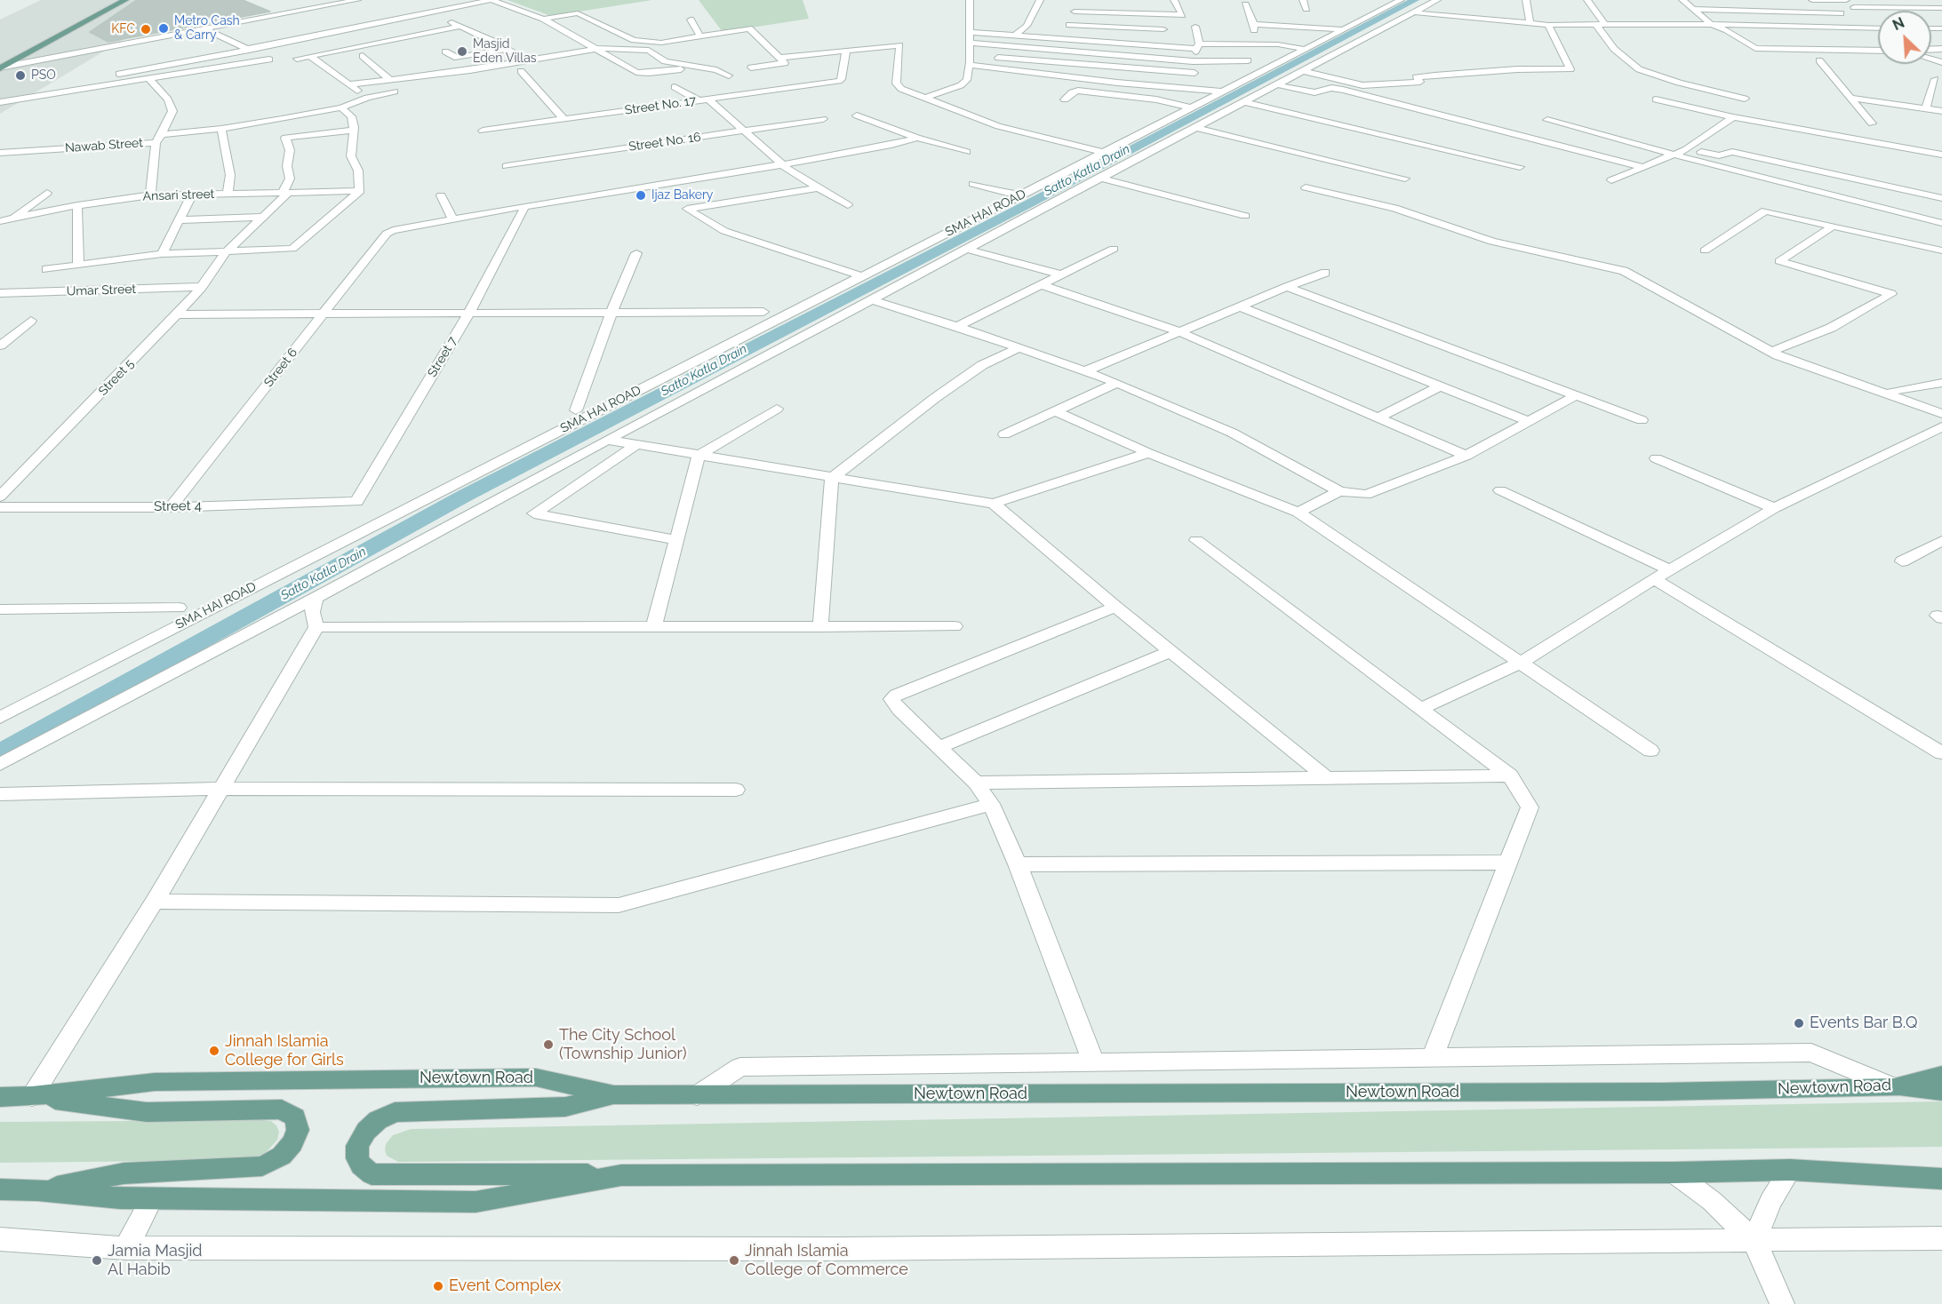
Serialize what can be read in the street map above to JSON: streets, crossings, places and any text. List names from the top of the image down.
{
  "streets": {
    "main road": ["Newtown Road"],
    "street": [
      "Street No. 17",
      "Street No. 16",
      "Nawab Street",
      "Ansari street",
      "SMA HAI ROAD",
      "Umar Street",
      "Street 7",
      "Street 6",
      "Street 5",
      "Street 4"
    ]
  },
  "crossings": [
    ["Nawab Street", "Ansari street"],
    ["Ansari street", "Street 5"],
    ["Umar Street", "Street 5"],
    ["Street 7", "Street 4"],
    ["Street 6", "Street 4"]
  ],
  "water": ["Satto Katla Drain"],
  "places": [
    "Metro Cash & Carry",
    "KFC",
    "Masjid Eden Villas",
    "PSO",
    "Ijaz Bakery",
    "Events Bar B.Q",
    "The City School (Township Junior)",
    "Jinnah Islamia College for Girls",
    "Jamia Masjid Al Habib",
    "Jinnah Islamia College of Commerce",
    "Event Complex"
  ],
  "north": "top left"
}
